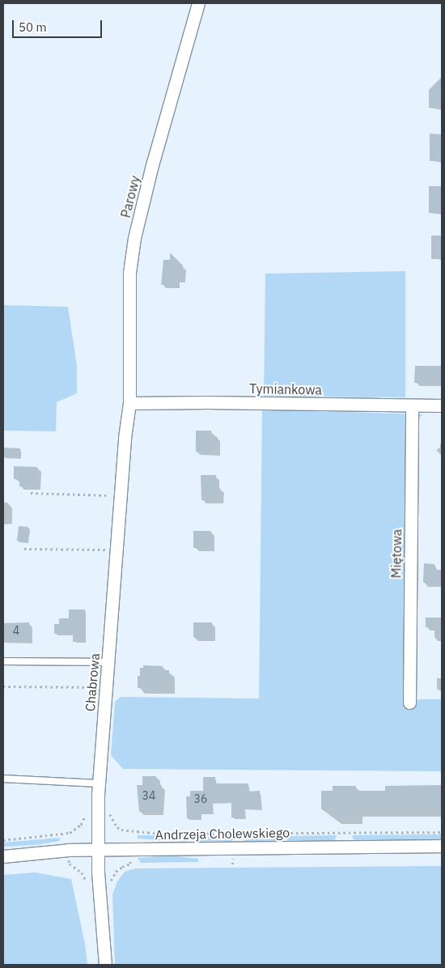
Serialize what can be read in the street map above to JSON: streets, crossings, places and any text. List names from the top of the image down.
{
  "streets": {
    "street": [
      "Parowy",
      "Tymiankowa",
      "Miętowa",
      "Chabrowa",
      "Andrzeja Cholewskiego"
    ]
  },
  "crossings": [
    ["Parowy", "Tymiankowa"],
    ["Parowy", "Chabrowa"],
    ["Tymiankowa", "Miętowa"],
    ["Tymiankowa", "Chabrowa"],
    ["Chabrowa", "Andrzeja Cholewskiego"]
  ],
  "house_numbers": ["4", "34", "36"],
  "scale_bar": "50 m"
}
